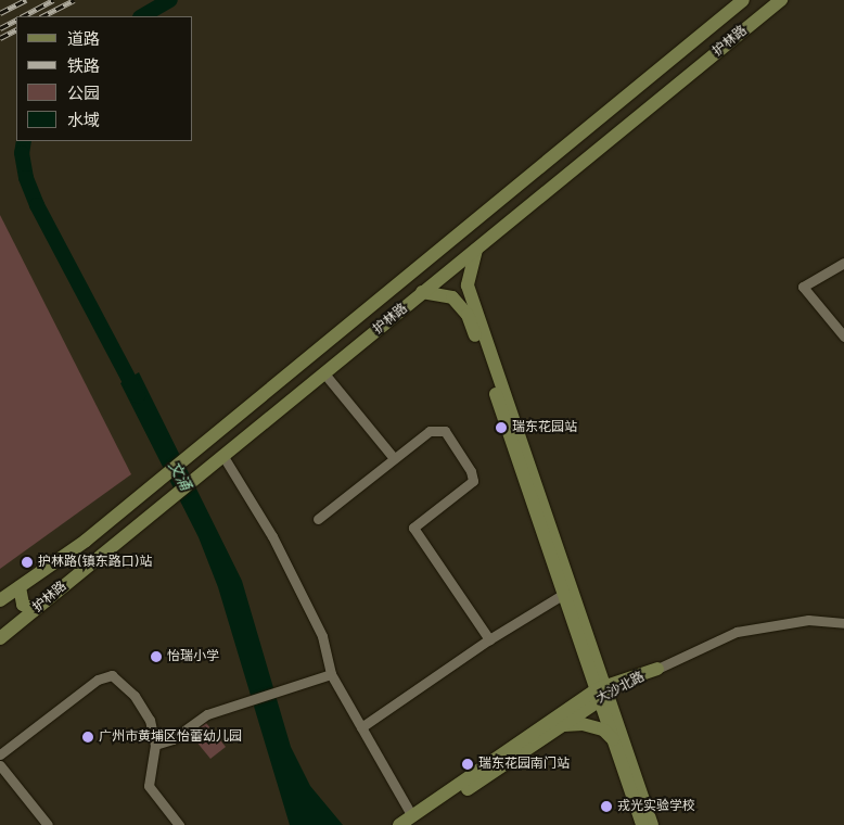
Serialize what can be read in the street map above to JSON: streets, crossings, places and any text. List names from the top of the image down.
{
  "streets": {
    "main road": ["护林路", "大沙北路"]
  },
  "water": ["文涌"],
  "places": [
    "瑞东花园站",
    "护林路(镇东路口)站",
    "怡瑞小学",
    "广州市黄埔区怡蕾幼儿园",
    "瑞东花园南门站",
    "戎光实验学校"
  ],
  "legend": [
    "道路",
    "铁路",
    "公园",
    "水域"
  ]
}
